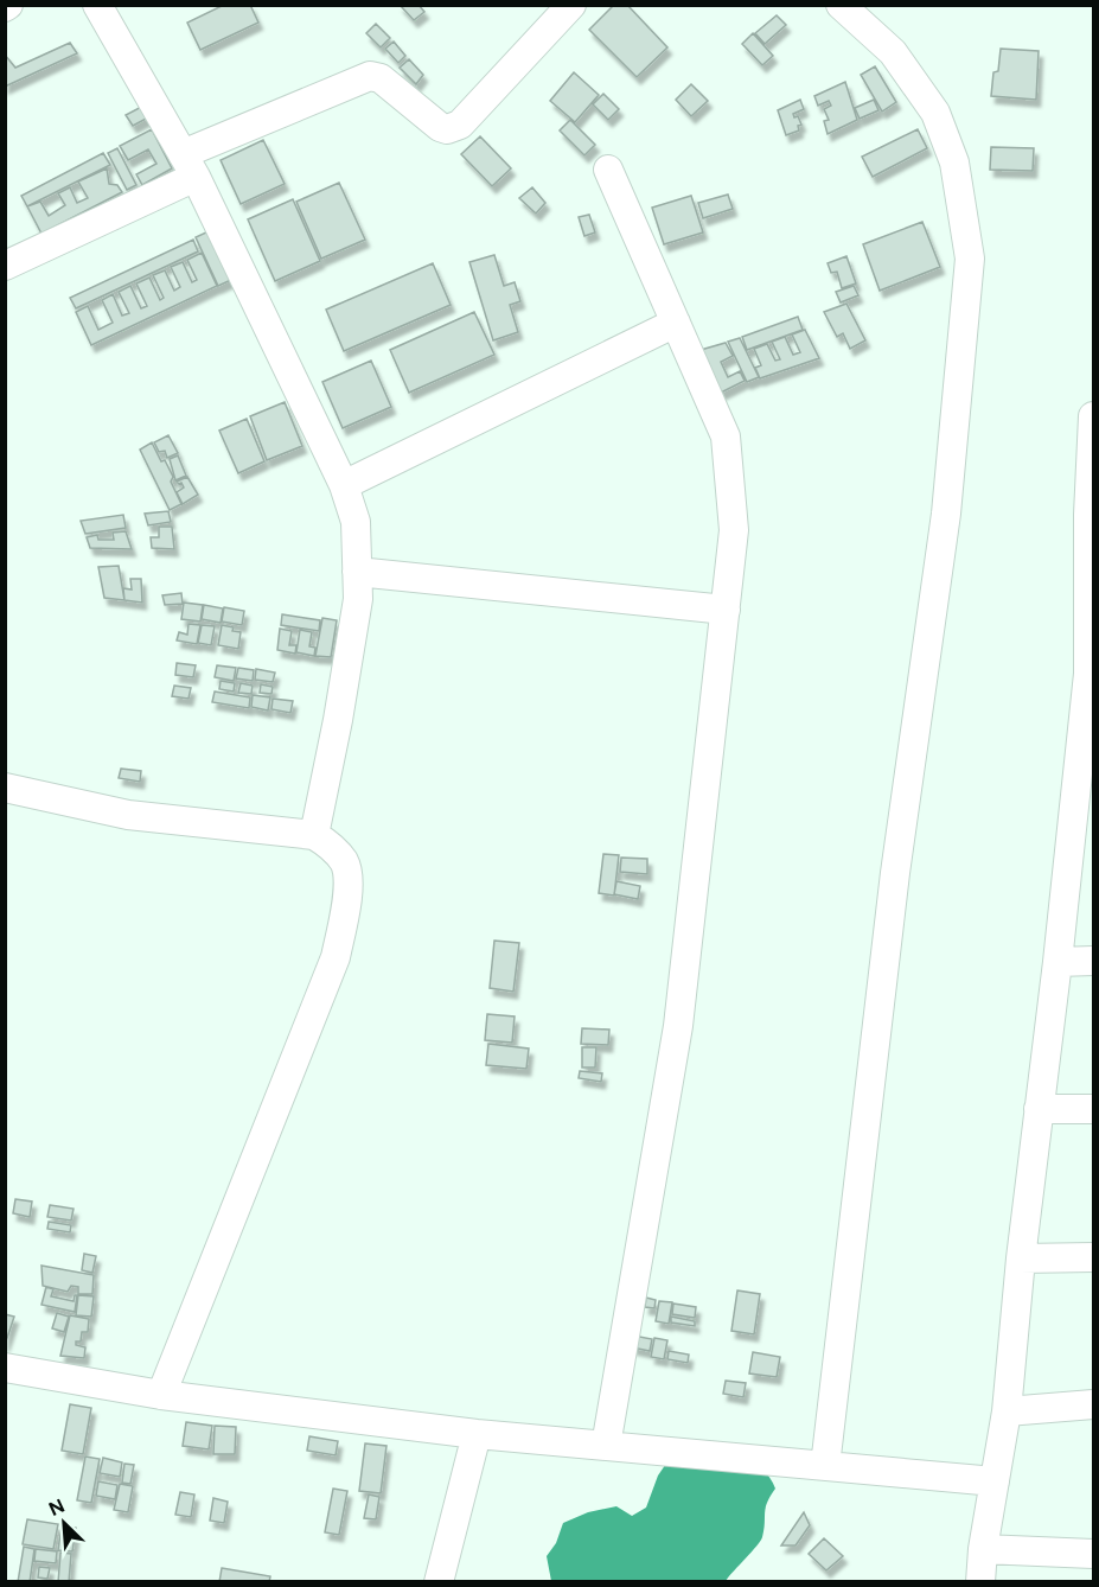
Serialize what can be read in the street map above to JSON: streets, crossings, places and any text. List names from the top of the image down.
{
  "north": "top left"
}
